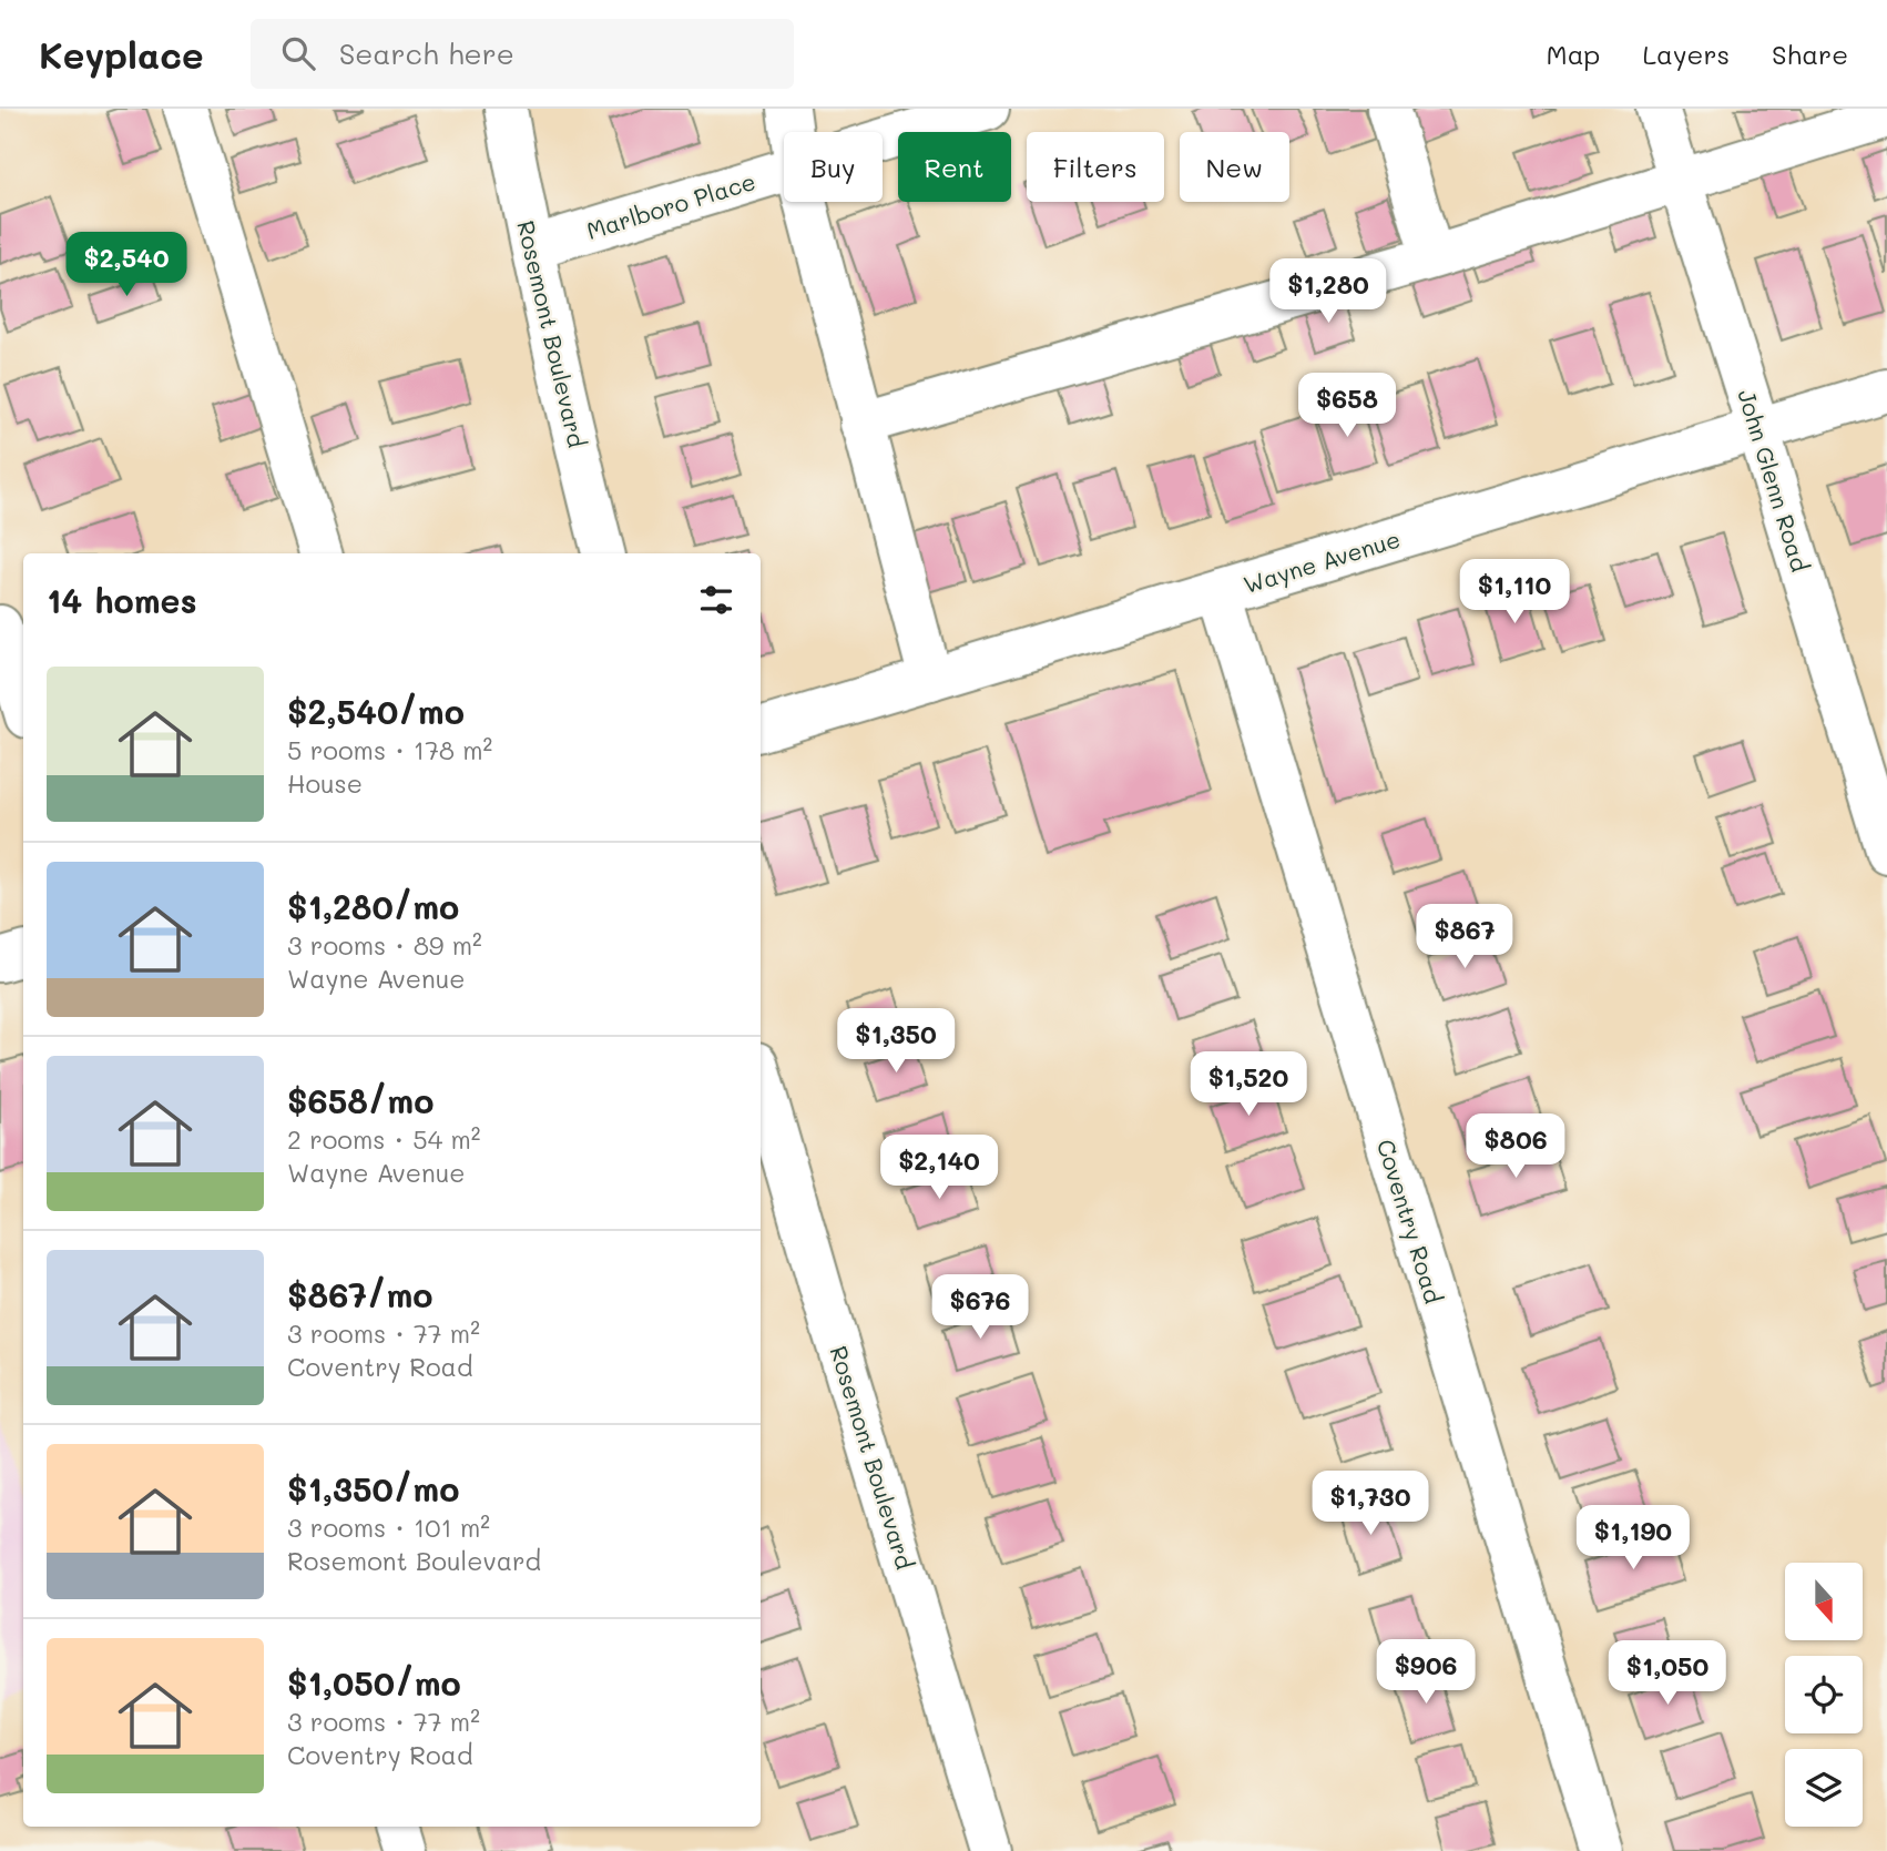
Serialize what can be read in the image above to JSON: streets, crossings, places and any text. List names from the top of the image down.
{
  "streets": {
    "street": [
      "Marlboro Place",
      "Rosemont Boulevard",
      "John Glenn Road",
      "Wayne Avenue",
      "Coventry Road"
    ]
  },
  "crossings": [
    ["Marlboro Place", "Rosemont Boulevard"],
    ["John Glenn Road", "Wayne Avenue"],
    ["Wayne Avenue", "Coventry Road"]
  ],
  "north": "bottom",
  "page": {
    "header": "Keyplace",
    "search": "Search here",
    "nav": ["Map", "Layers", "Share"],
    "chip": [
      "Buy",
      "Rent",
      "Filters",
      "New"
    ],
    "price": [
      "$2,540",
      "$1,280",
      "$658",
      "$1,110",
      "$867",
      "$1,350",
      "$1,520",
      "$806",
      "$2,140",
      "$676",
      "$1,730",
      "$1,190",
      "$906",
      "$1,050"
    ],
    "heading": "14 homes",
    "list": [
      {
        "name": "$2,540/mo",
        "note": "5 rooms · 178 m² · House"
      },
      {
        "name": "$1,280/mo",
        "note": "3 rooms · 89 m² · Wayne Avenue"
      },
      {
        "name": "$658/mo",
        "note": "2 rooms · 54 m² · Wayne Avenue"
      },
      {
        "name": "$867/mo",
        "note": "3 rooms · 77 m² · Coventry Road"
      },
      {
        "name": "$1,350/mo",
        "note": "3 rooms · 101 m² · Rosemont Boulevard"
      },
      {
        "name": "$1,050/mo",
        "note": "3 rooms · 77 m² · Coventry Road"
      }
    ]
  }
}
